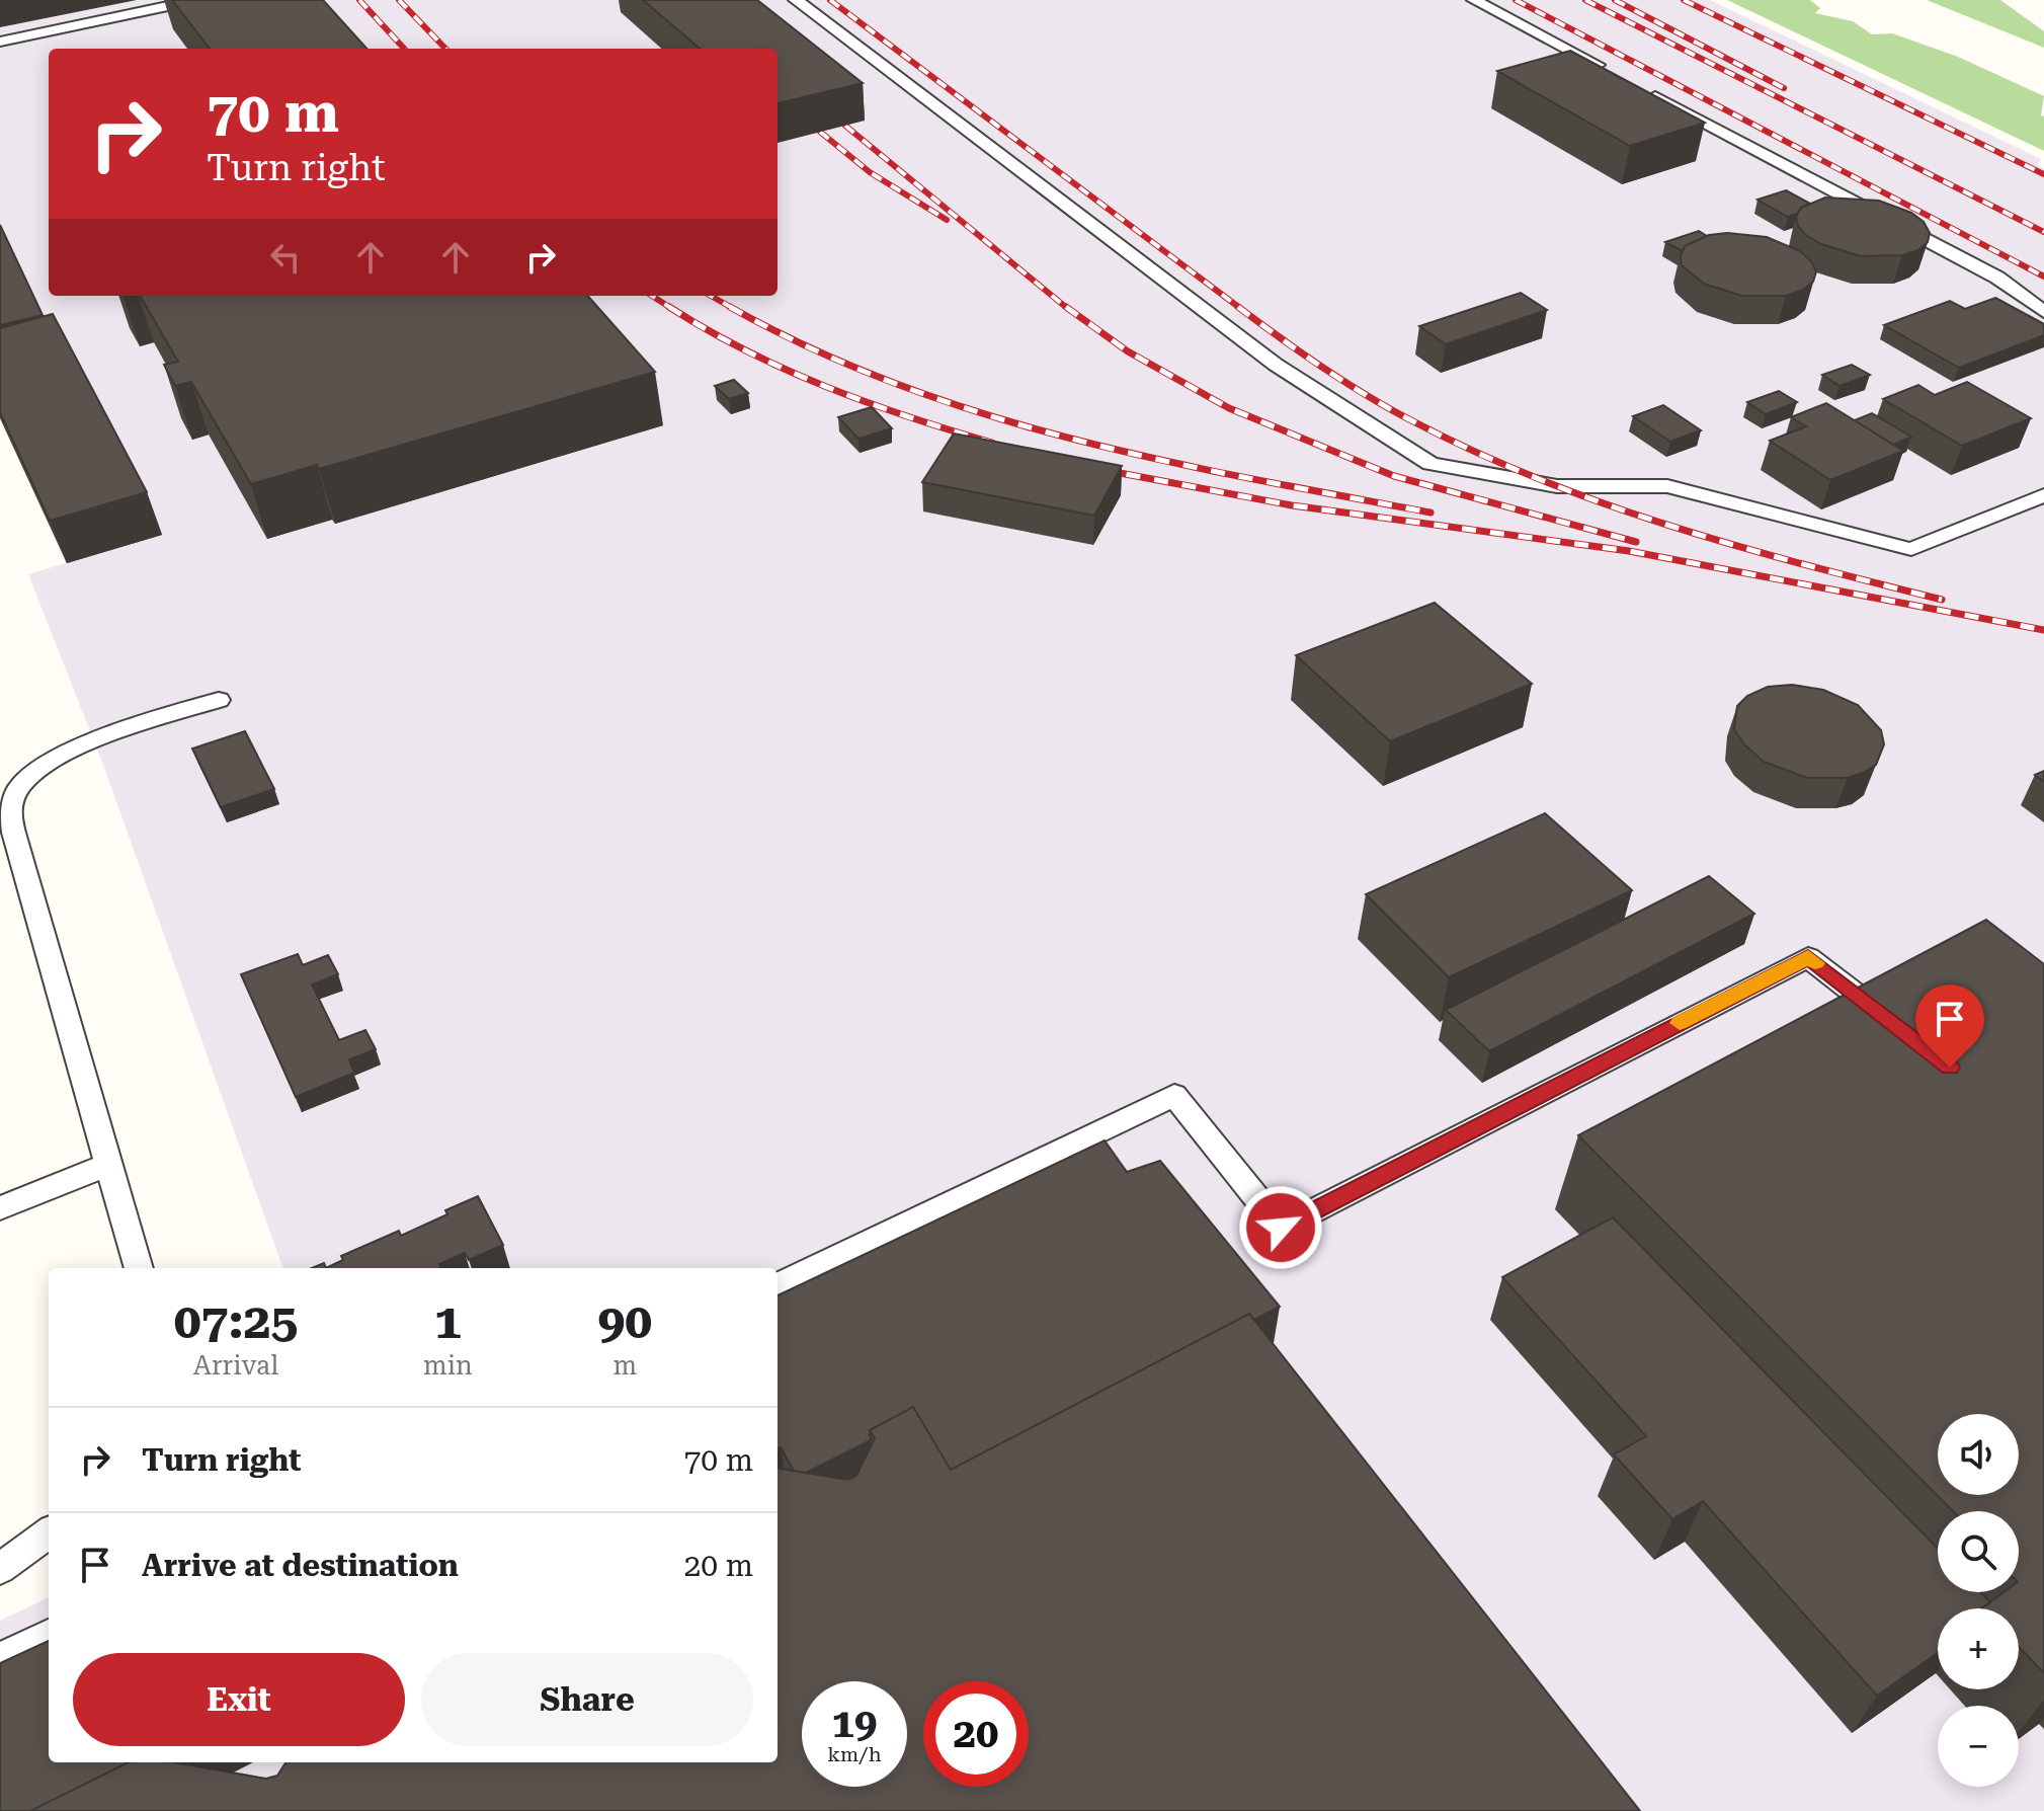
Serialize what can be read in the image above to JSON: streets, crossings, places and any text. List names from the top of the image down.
{
  "page": {
    "turn": ["70 m", "Turn right"],
    "eta": [
      "07:25",
      "Arrival",
      "1",
      "min",
      "90",
      "m"
    ],
    "list": [
      {
        "name": "Turn right",
        "value": "70 m"
      },
      {
        "name": "Arrive at destination",
        "value": "20 m"
      }
    ],
    "map_buttons": ["+", "−"],
    "buttons": ["Exit", "Share"],
    "speed": "19 km/h",
    "limit": "20"
  }
}
